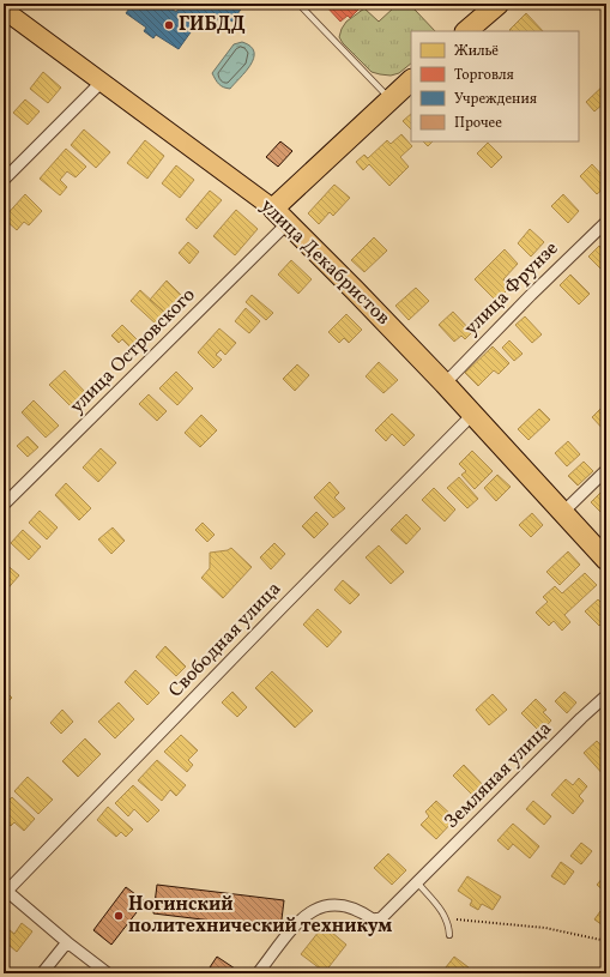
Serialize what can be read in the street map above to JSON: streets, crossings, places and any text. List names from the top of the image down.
{
  "streets": {
    "highway": ["улица Декабристов"],
    "street": [
      "улица Фрунзе",
      "улица Островского",
      "Свободная улица",
      "Земляная улица"
    ]
  },
  "crossings": [
    ["улица Декабристов", "улица Фрунзе"],
    ["улица Декабристов", "улица Островского"],
    ["улица Декабристов", "Свободная улица"]
  ],
  "places": ["ГИБДД", "Ногинский политехнический техникум"],
  "legend": [
    "Жильё",
    "Торговля",
    "Учреждения",
    "Прочее"
  ]
}
